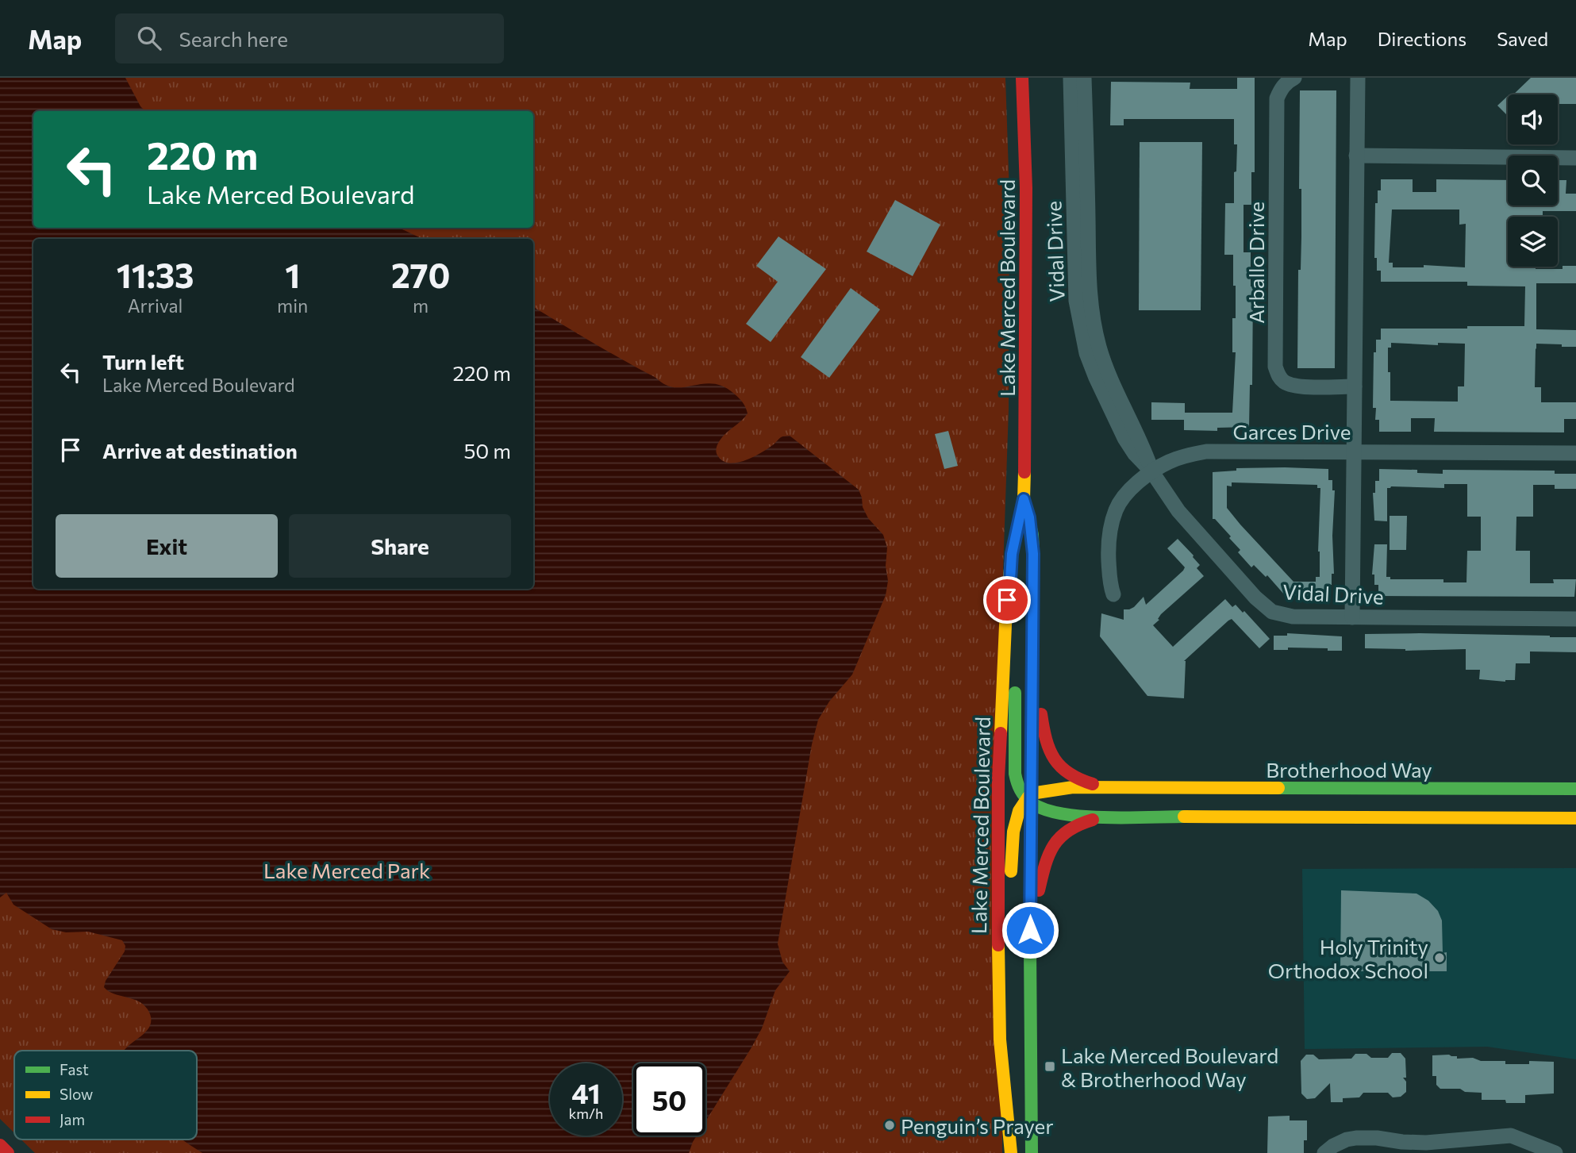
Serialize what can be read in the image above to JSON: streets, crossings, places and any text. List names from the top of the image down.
{
  "streets": {
    "main road": ["Lake Merced Boulevard", "Brotherhood Way"],
    "street": ["Vidal Drive", "Arballo Drive", "Garces Drive"]
  },
  "crossings": [
    ["Vidal Drive", "Garces Drive"]
  ],
  "parks": ["Lake Merced Park"],
  "places": {
    "other": ["Holy Trinity Orthodox School", "Penguin’s Prayer"],
    "transit": ["Lake Merced Boulevard & Brotherhood Way"]
  },
  "legend": ["Fast", "Slow", "Jam"],
  "page": {
    "header": "Map",
    "search": "Search here",
    "nav": ["Map", "Directions", "Saved"],
    "turn": ["220 m", "Lake Merced Boulevard"],
    "eta": [
      "11:33",
      "Arrival",
      "1",
      "min",
      "270",
      "m"
    ],
    "list": [
      {
        "name": "Turn left",
        "note": "Lake Merced Boulevard",
        "value": "220 m"
      },
      {
        "name": "Arrive at destination",
        "value": "50 m"
      }
    ],
    "buttons": ["Exit", "Share"],
    "speed": "41 km/h",
    "limit": "50"
  }
}
